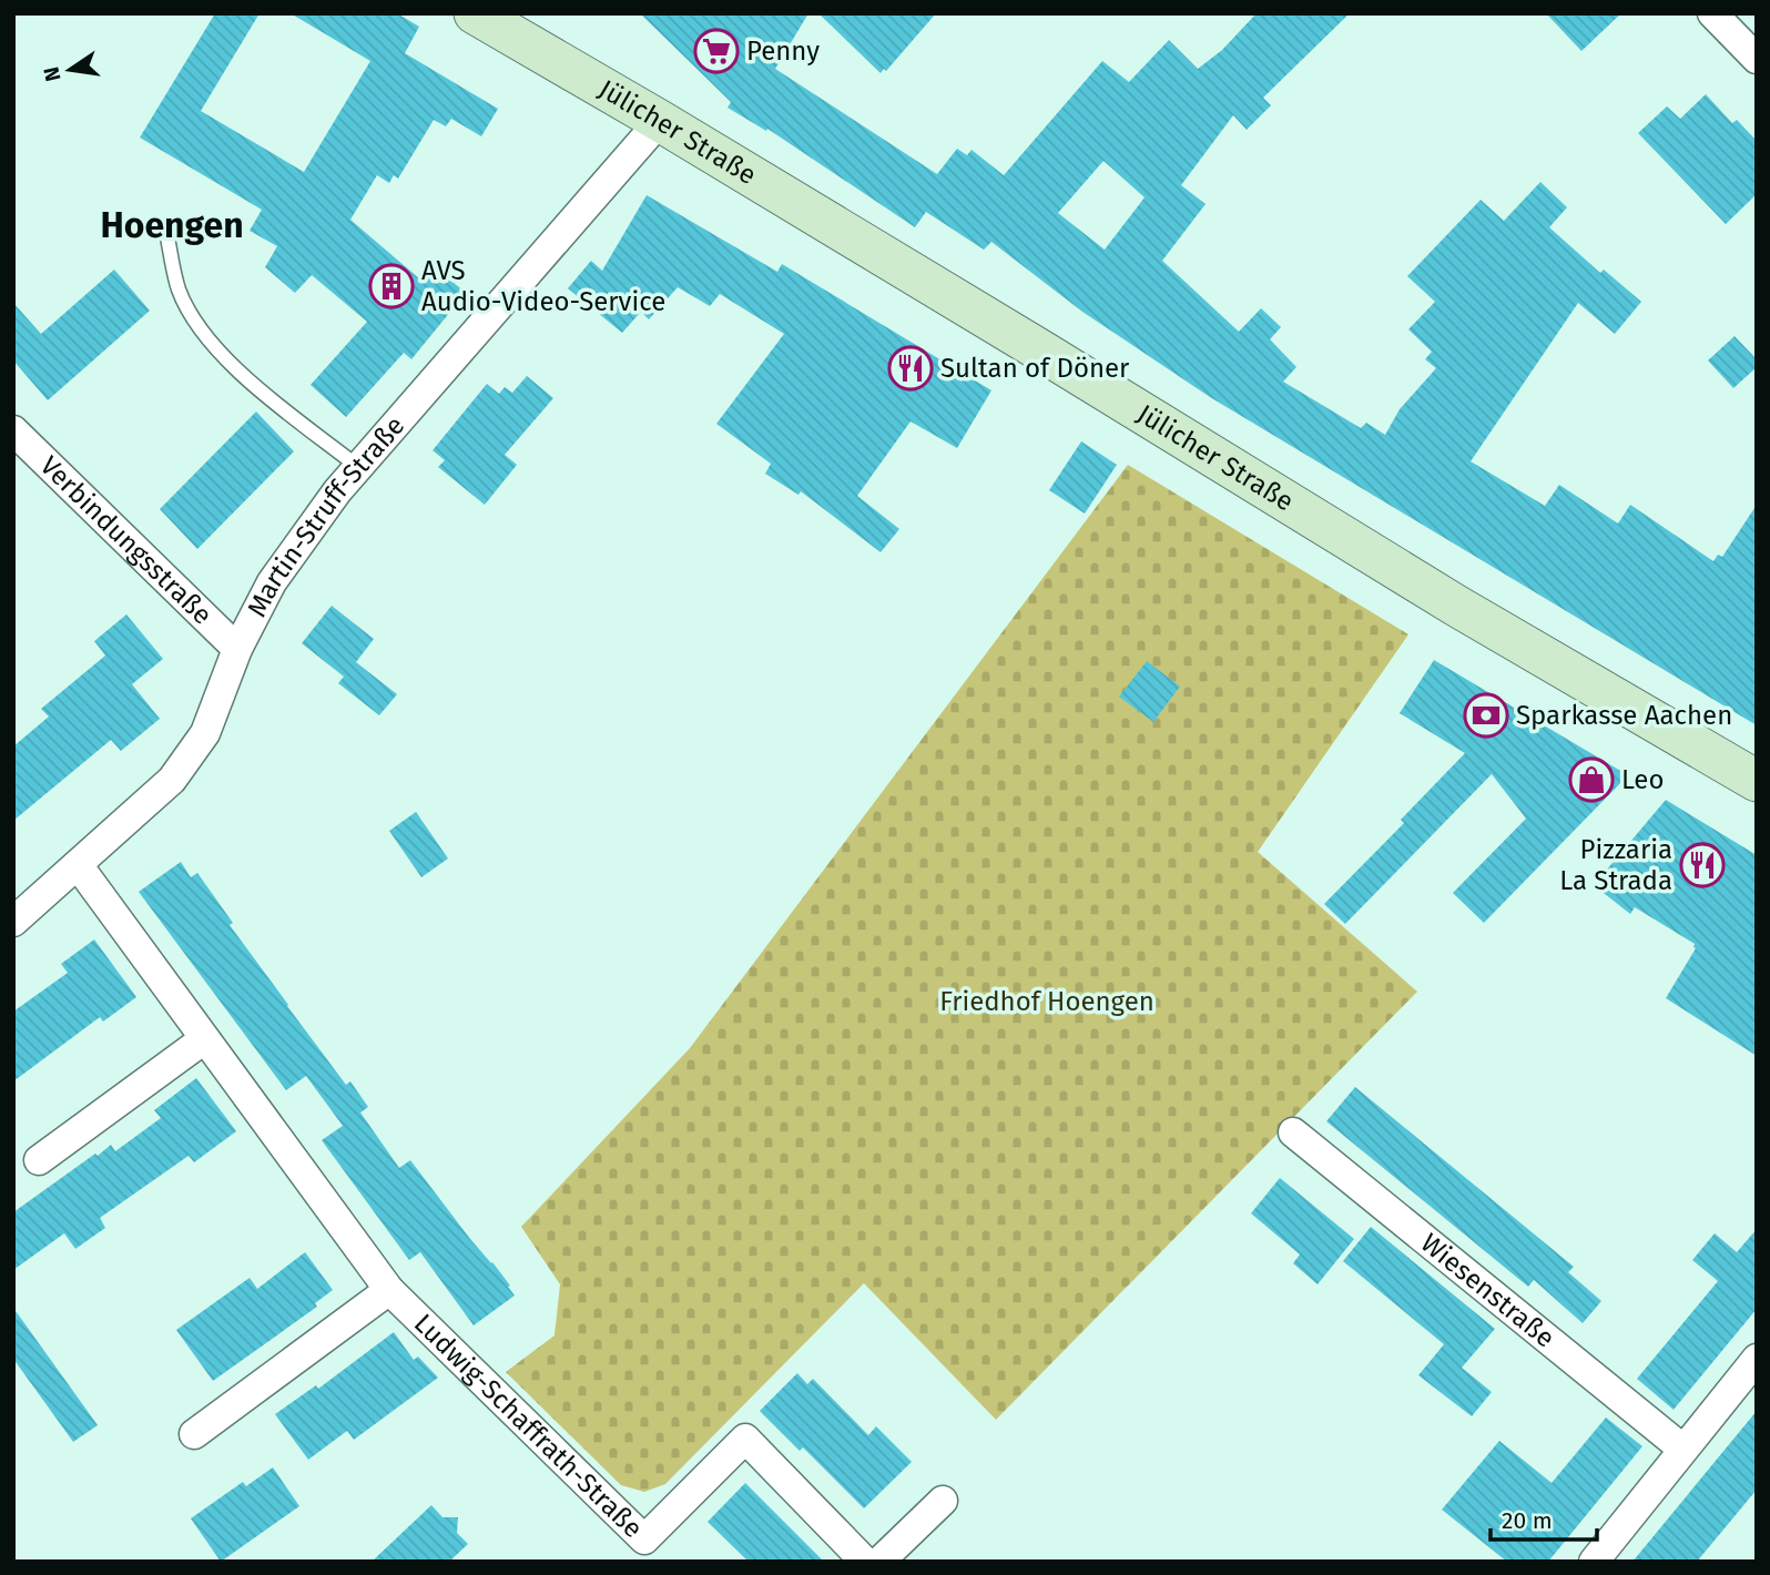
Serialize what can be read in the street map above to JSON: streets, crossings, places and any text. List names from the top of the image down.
{
  "streets": {
    "main road": ["Jülicher Straße"],
    "street": [
      "Martin-Struff-Straße",
      "Verbindungsstraße",
      "Wiesenstraße",
      "Ludwig-Schaffrath-Straße"
    ]
  },
  "crossings": [
    ["Jülicher Straße", "Martin-Struff-Straße"],
    ["Martin-Struff-Straße", "Verbindungsstraße"],
    ["Martin-Struff-Straße", "Ludwig-Schaffrath-Straße"]
  ],
  "districts": ["Hoengen"],
  "parks": ["Friedhof Hoengen"],
  "places": {
    "supermarket": ["Penny"],
    "building": ["AVS Audio-Video-Service"],
    "restaurant": ["Sultan of Döner", "Pizzaria La Strada"],
    "bank": ["Sparkasse Aachen"],
    "shop": ["Leo"]
  },
  "scale_bar": "20 m",
  "north": "left"
}
